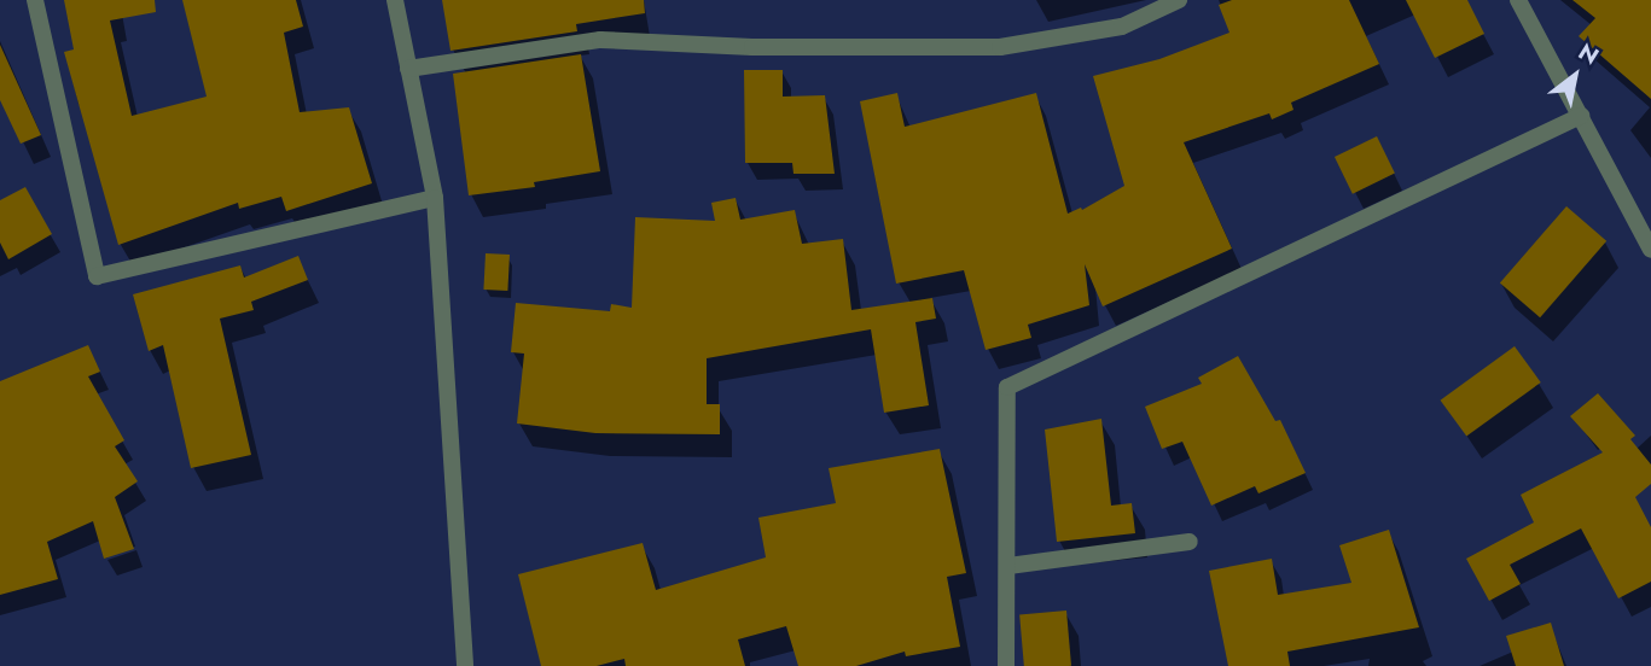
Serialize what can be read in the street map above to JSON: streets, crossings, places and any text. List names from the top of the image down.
{
  "north": "top right"
}
